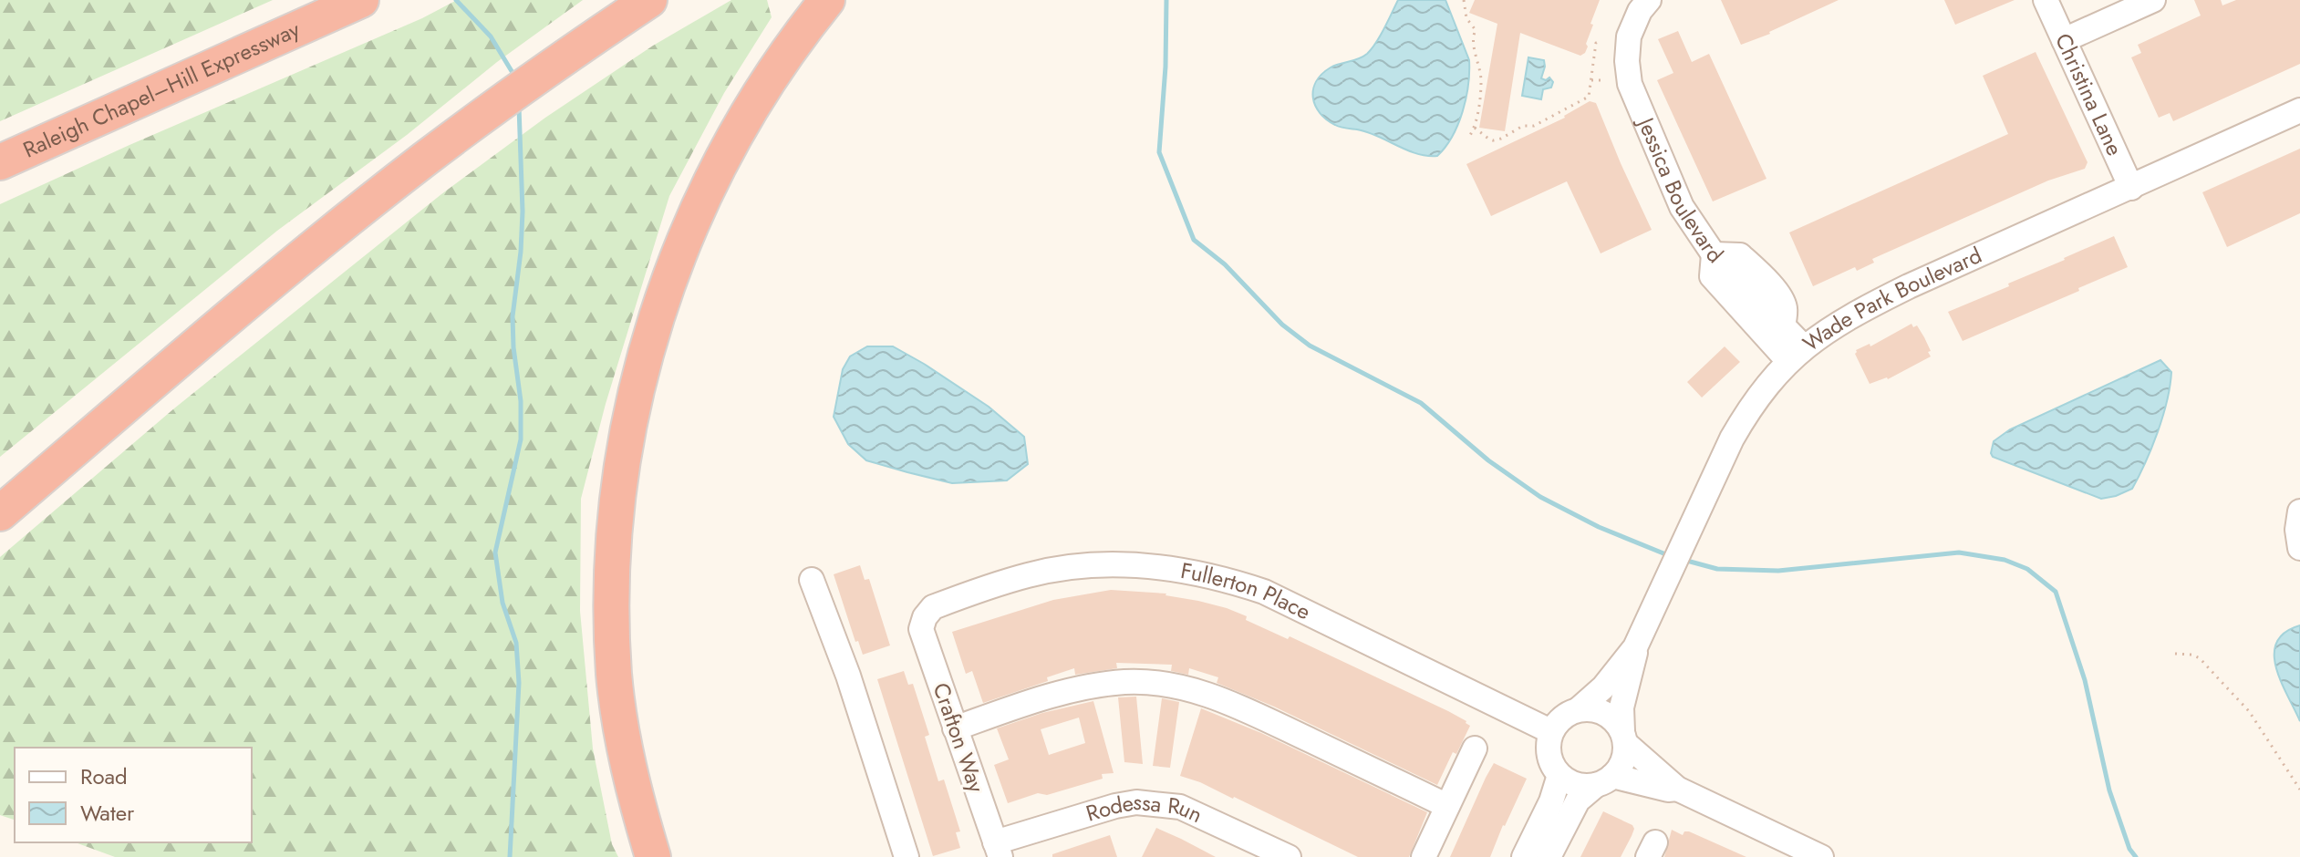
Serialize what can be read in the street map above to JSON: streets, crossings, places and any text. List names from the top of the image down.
{
  "streets": {
    "highway": ["Raleigh Chapel–Hill Expressway"],
    "street": [
      "Christina Lane",
      "Jessica Boulevard",
      "Wade Park Boulevard",
      "Fullerton Place",
      "Crafton Way",
      "Rodessa Run"
    ]
  },
  "crossings": [
    ["Christina Lane", "Wade Park Boulevard"],
    ["Jessica Boulevard", "Wade Park Boulevard"],
    ["Wade Park Boulevard", "Fullerton Place"],
    ["Fullerton Place", "Crafton Way"],
    ["Crafton Way", "Rodessa Run"]
  ],
  "legend": ["Road", "Water"]
}
